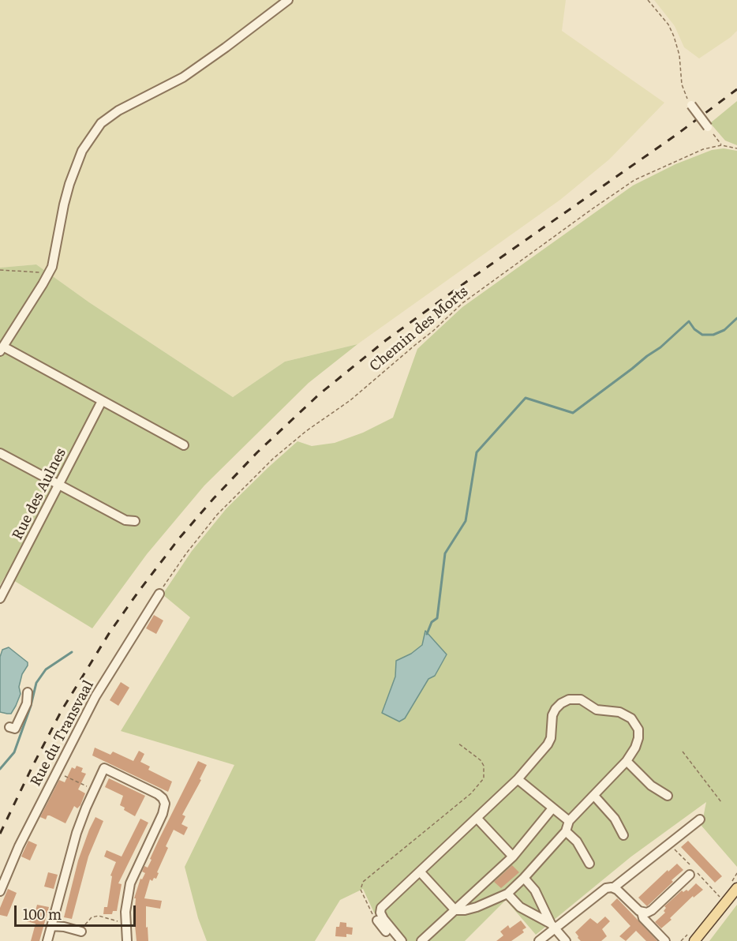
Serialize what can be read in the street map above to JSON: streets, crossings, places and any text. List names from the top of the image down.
{
  "streets": {
    "street": ["Rue des Aulnes", "Rue du Transvaal"],
    "path": ["Chemin des Morts"]
  },
  "crossings": [
    ["Chemin des Morts", "Rue du Transvaal"]
  ],
  "scale_bar": "100 m"
}
